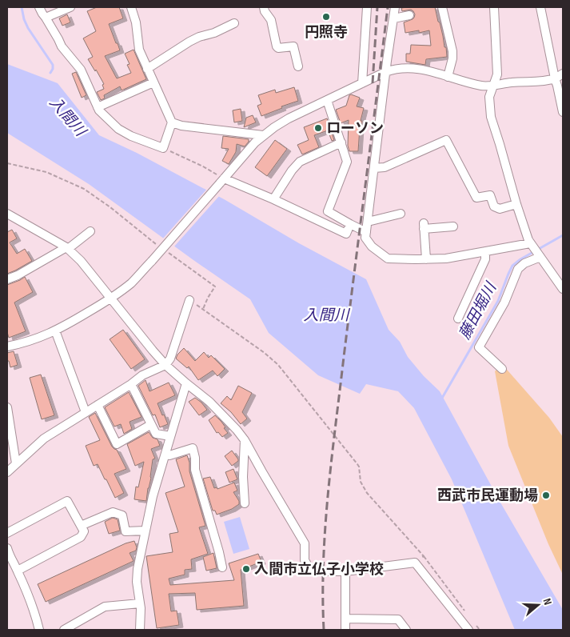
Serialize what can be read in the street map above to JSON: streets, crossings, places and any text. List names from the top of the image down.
{
  "water": ["入間川", "藤田堀川"],
  "places": [
    "円照寺",
    "ローソン",
    "西武市民運動場",
    "入間市立仏子小学校"
  ],
  "north": "right"
}
